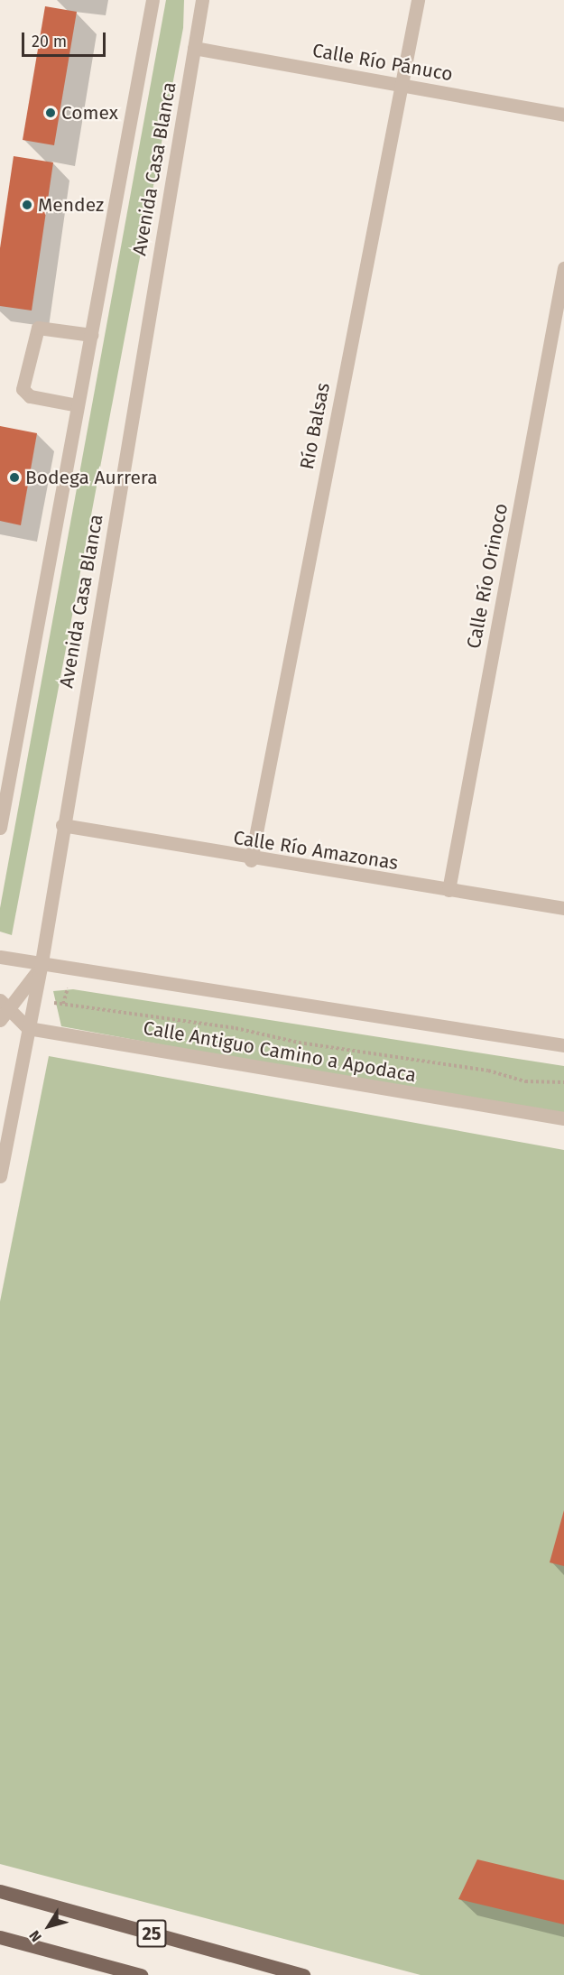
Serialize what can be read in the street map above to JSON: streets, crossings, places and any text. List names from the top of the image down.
{
  "streets": {
    "main road": ["25"],
    "street": [
      "Calle Río Pánuco",
      "Avenida Casa Blanca",
      "Río Balsas",
      "Calle Río Orinoco",
      "Calle Río Amazonas",
      "Calle Antiguo Camino a Apodaca"
    ]
  },
  "crossings": [
    ["Calle Río Pánuco", "Avenida Casa Blanca"],
    ["Calle Río Pánuco", "Río Balsas"],
    ["Avenida Casa Blanca", "Calle Río Amazonas"],
    ["Avenida Casa Blanca", "Calle Antiguo Camino a Apodaca"],
    ["Río Balsas", "Calle Río Amazonas"],
    ["Calle Río Orinoco", "Calle Río Amazonas"]
  ],
  "places": ["Comex", "Mendez", "Bodega Aurrera"],
  "scale_bar": "20 m",
  "north": "bottom left"
}
